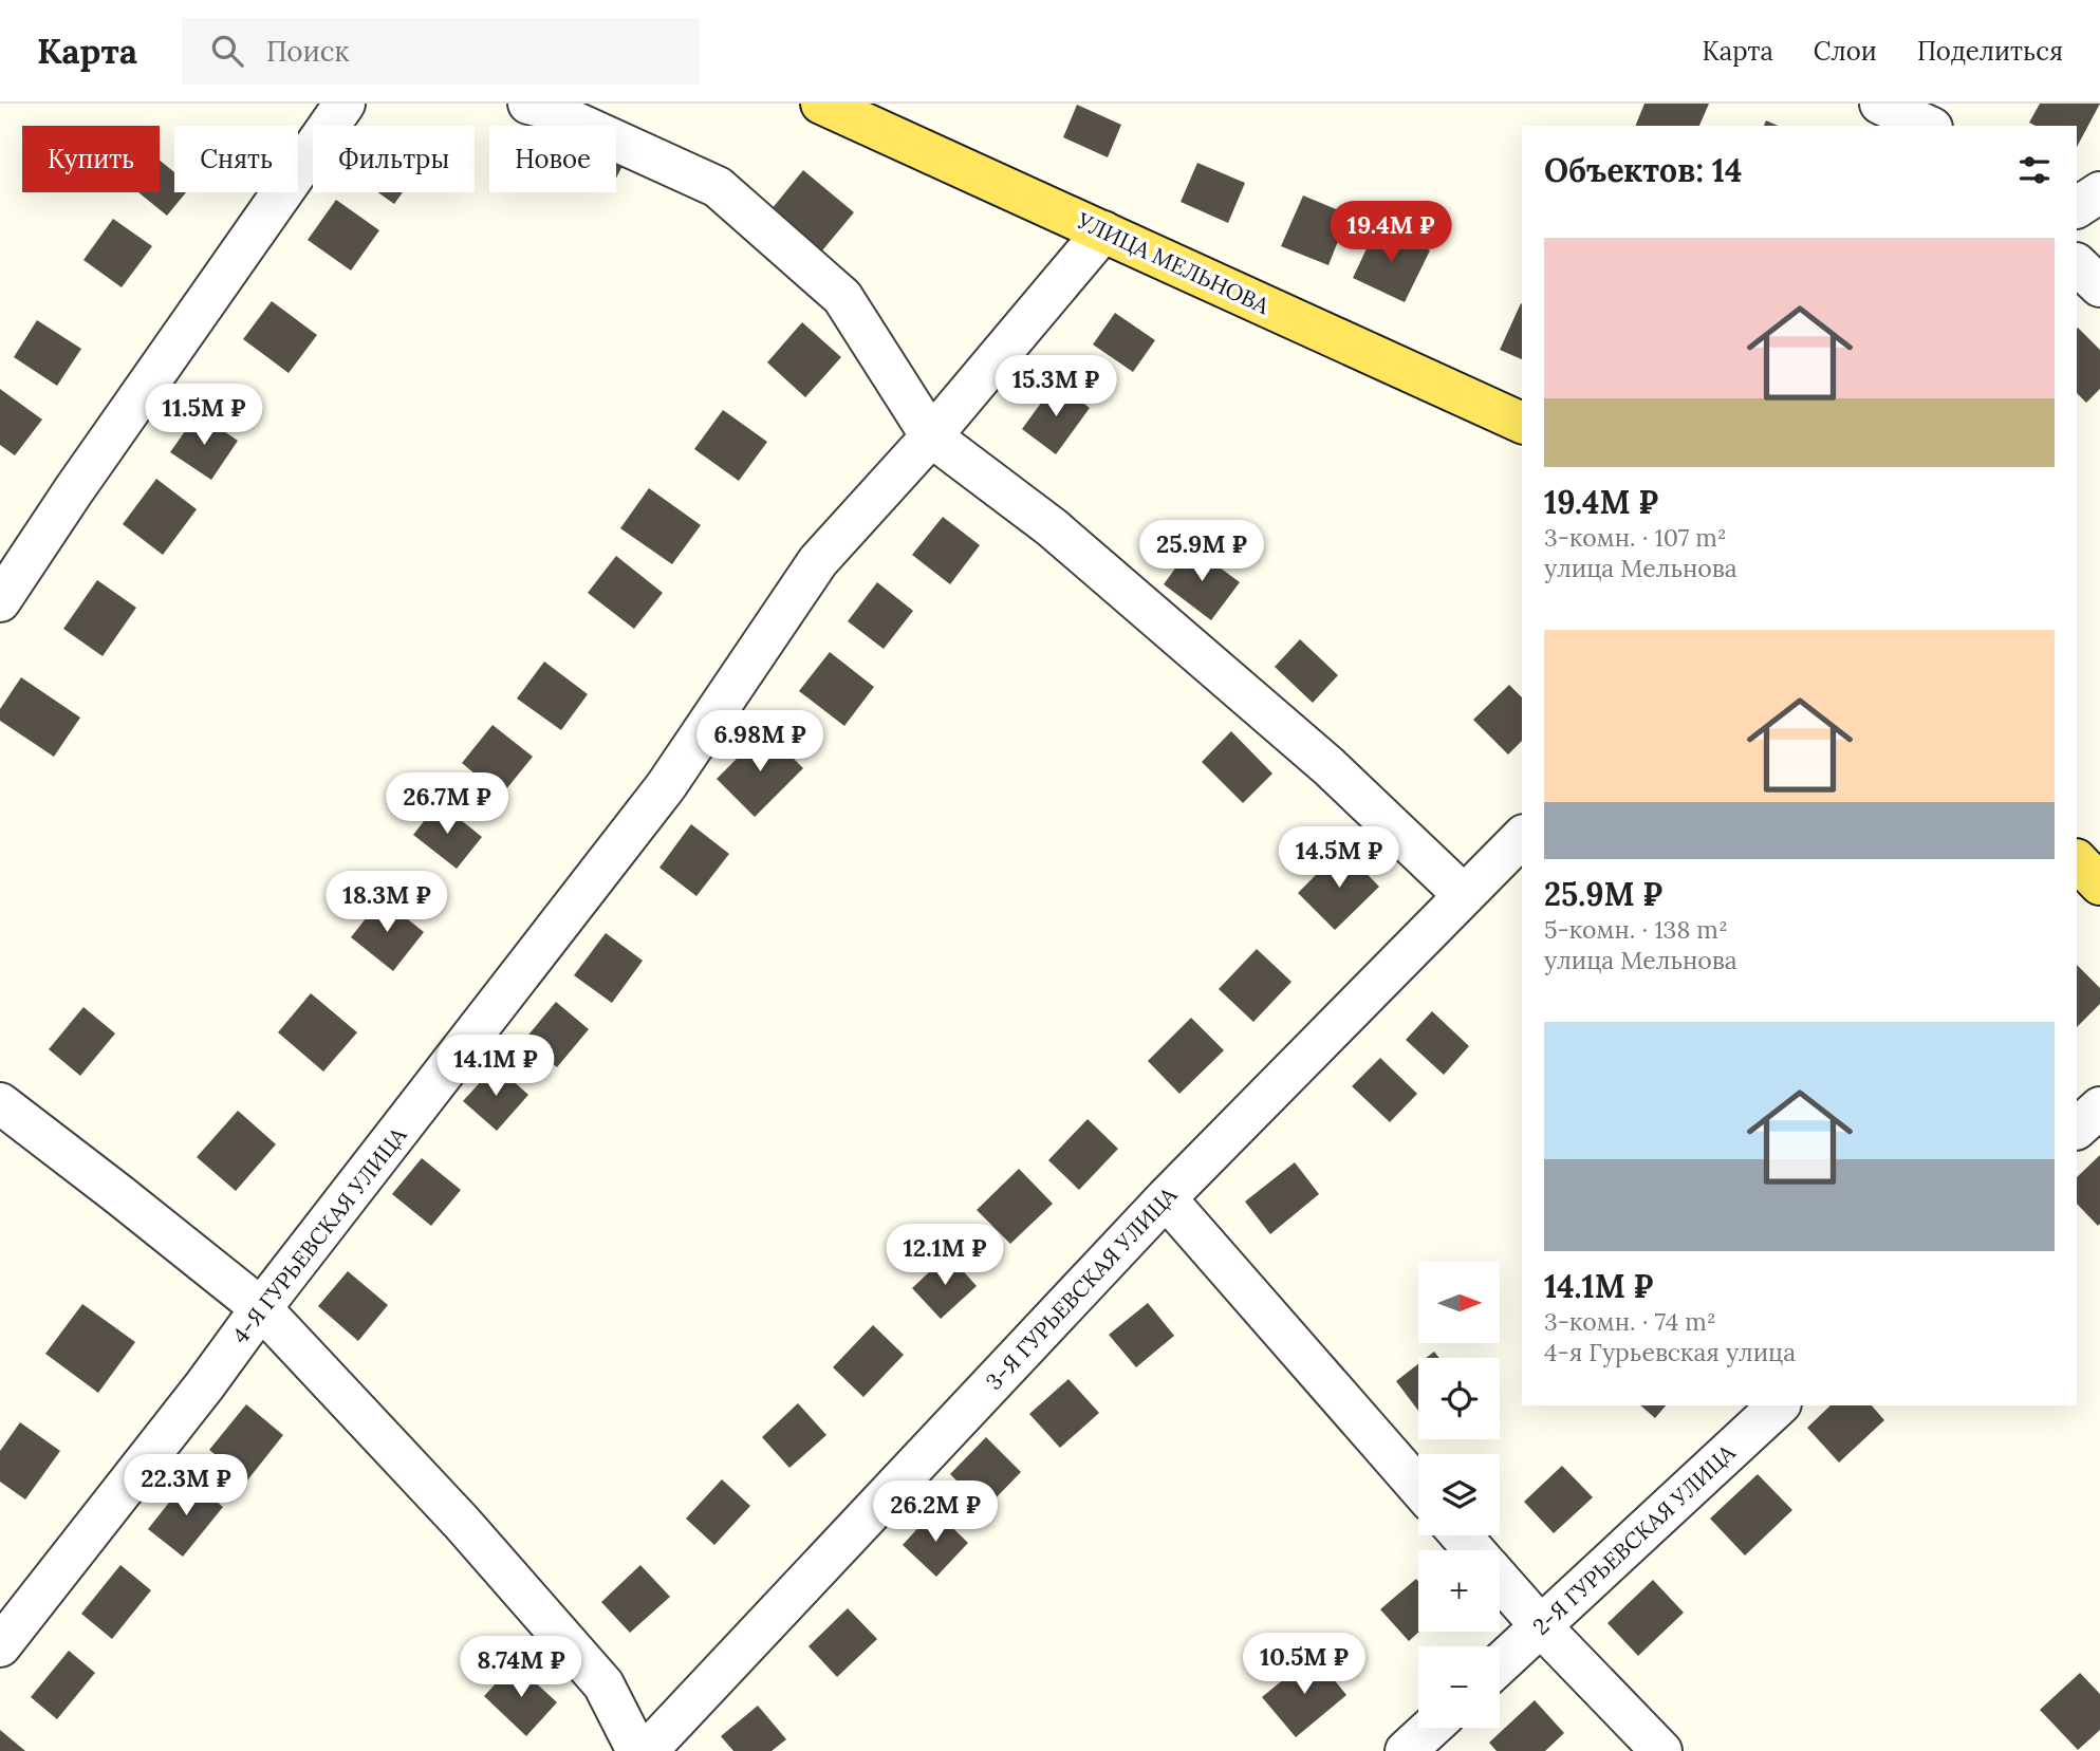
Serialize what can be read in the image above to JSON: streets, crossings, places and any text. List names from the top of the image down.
{
  "streets": {
    "main road": ["УЛИЦА МЕЛЬНОВА"],
    "street": ["4-Я ГУРЬЕВСКАЯ УЛИЦА", "3-Я ГУРЬЕВСКАЯ УЛИЦА", "2-Я ГУРЬЕВСКАЯ УЛИЦА"]
  },
  "crossings": [
    ["УЛИЦА МЕЛЬНОВА", "4-Я ГУРЬЕВСКАЯ УЛИЦА"]
  ],
  "north": "right",
  "page": {
    "header": "Карта",
    "search": "Поиск",
    "nav": ["Карта", "Слои", "Поделиться"],
    "chip": [
      "Купить",
      "Снять",
      "Фильтры",
      "Новое"
    ],
    "heading": "Объектов: 14",
    "price": [
      "19.4M ₽",
      "15.3M ₽",
      "11.5M ₽",
      "25.9M ₽",
      "6.98M ₽",
      "26.7M ₽",
      "14.5M ₽",
      "18.3M ₽",
      "14.1M ₽",
      "12.1M ₽",
      "22.3M ₽",
      "26.2M ₽",
      "10.5M ₽",
      "8.74M ₽"
    ],
    "list": [
      {
        "name": "19.4M ₽",
        "note": "3-комн. · 107 m² · улица Мельнова"
      },
      {
        "name": "25.9M ₽",
        "note": "5-комн. · 138 m² · улица Мельнова"
      },
      {
        "name": "14.1M ₽",
        "note": "3-комн. · 74 m² · 4-я Гурьевская улица"
      }
    ],
    "map_buttons": ["+", "−"]
  }
}
